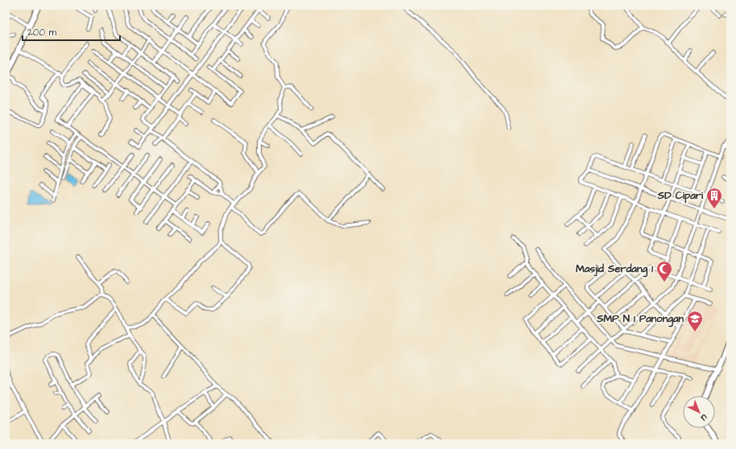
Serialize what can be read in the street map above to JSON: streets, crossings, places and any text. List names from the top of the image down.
{
  "places": {
    "building": ["SD Cipari"],
    "mosque": ["Masjid Serdang 1"],
    "school or university": ["SMP N 1 Panongan"]
  },
  "scale_bar": "200 m",
  "north": "bottom right"
}
